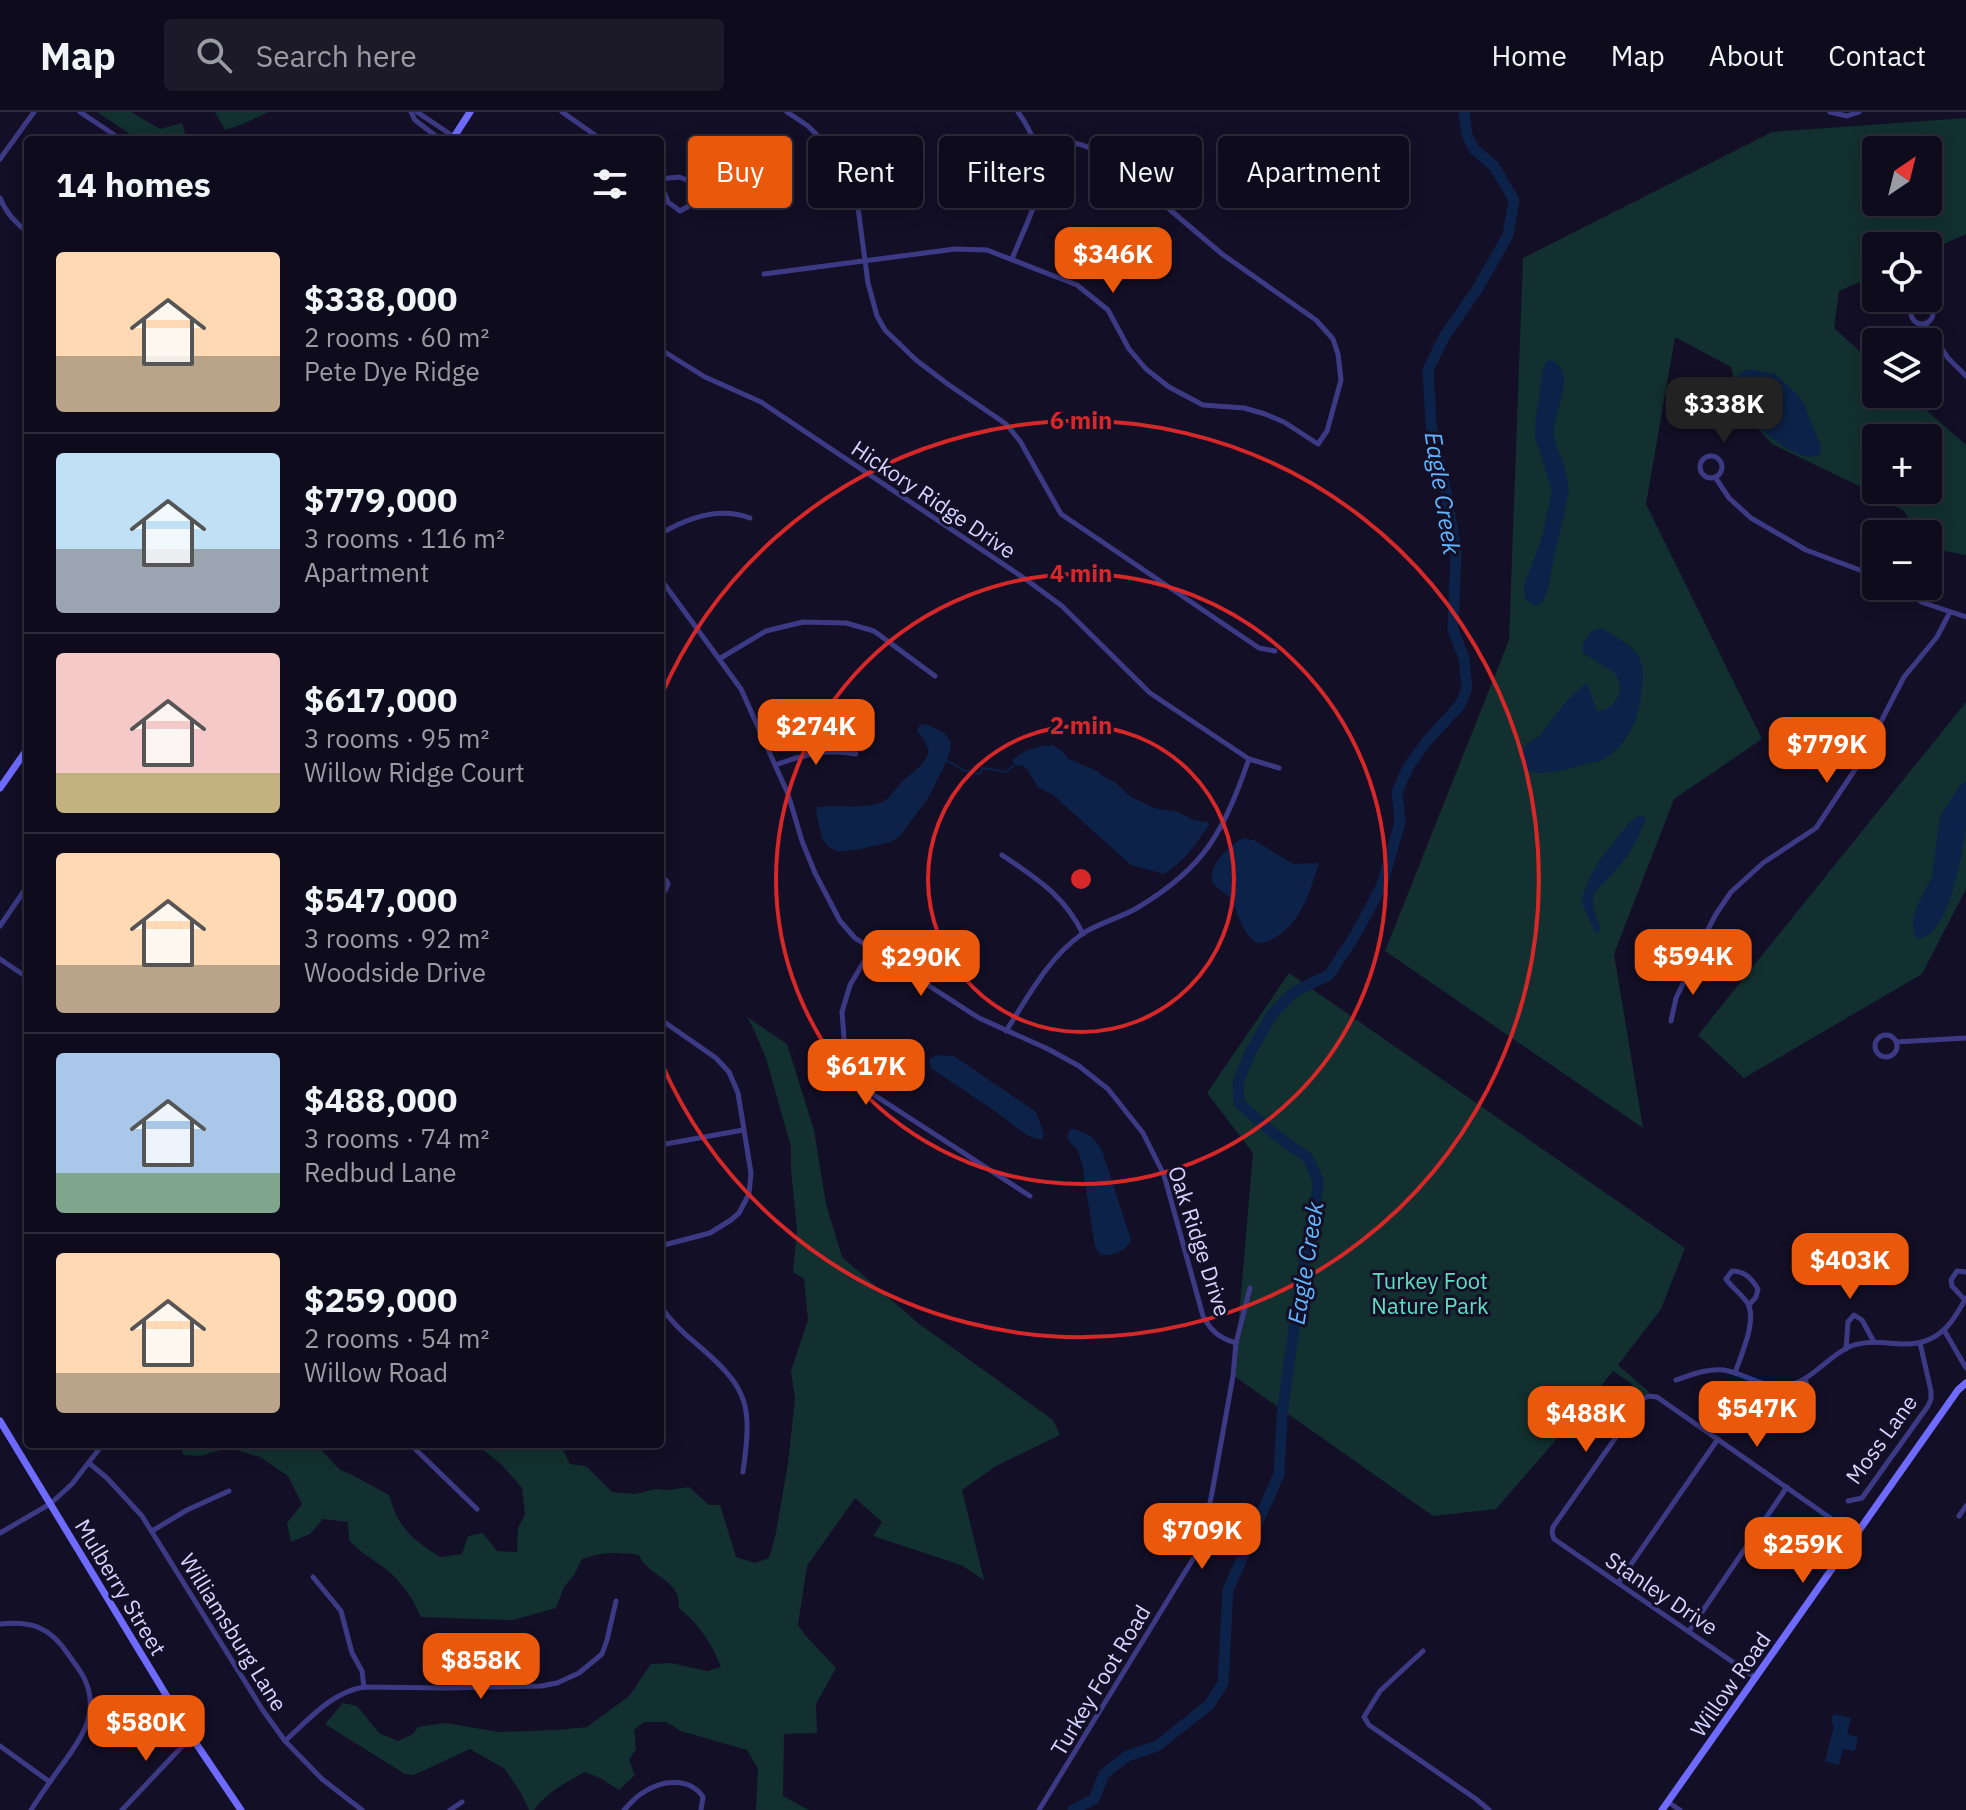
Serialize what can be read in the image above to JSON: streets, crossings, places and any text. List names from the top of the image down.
{
  "streets": {
    "street": [
      "Hickory Ridge Drive",
      "Oak Ridge Drive",
      "Moss Lane",
      "Mulberry Street",
      "Stanley Drive",
      "Williamsburg Lane",
      "Turkey Foot Road",
      "Willow Road"
    ]
  },
  "crossings": [
    ["Oak Ridge Drive", "Turkey Foot Road"],
    ["Stanley Drive", "Willow Road"]
  ],
  "water": ["Eagle Creek"],
  "parks": ["Turkey Foot Nature Park"],
  "north": "top right",
  "page": {
    "header": "Map",
    "search": "Search here",
    "nav": [
      "Home",
      "Map",
      "About",
      "Contact"
    ],
    "map_buttons": ["+", "−"],
    "chip": [
      "Buy",
      "Rent",
      "Filters",
      "New",
      "Apartment"
    ],
    "heading": "14 homes",
    "price": [
      "$346K",
      "$338K",
      "$274K",
      "$779K",
      "$594K",
      "$290K",
      "$617K",
      "$403K",
      "$547K",
      "$488K",
      "$709K",
      "$259K",
      "$858K",
      "$580K"
    ],
    "list": [
      {
        "name": "$338,000",
        "note": "2 rooms · 60 m² · Pete Dye Ridge"
      },
      {
        "name": "$779,000",
        "note": "3 rooms · 116 m² · Apartment"
      },
      {
        "name": "$617,000",
        "note": "3 rooms · 95 m² · Willow Ridge Court"
      },
      {
        "name": "$547,000",
        "note": "3 rooms · 92 m² · Woodside Drive"
      },
      {
        "name": "$488,000",
        "note": "3 rooms · 74 m² · Redbud Lane"
      },
      {
        "name": "$259,000",
        "note": "2 rooms · 54 m² · Willow Road"
      }
    ]
  },
  "rings": ["6 min", "4 min", "2 min"]
}
